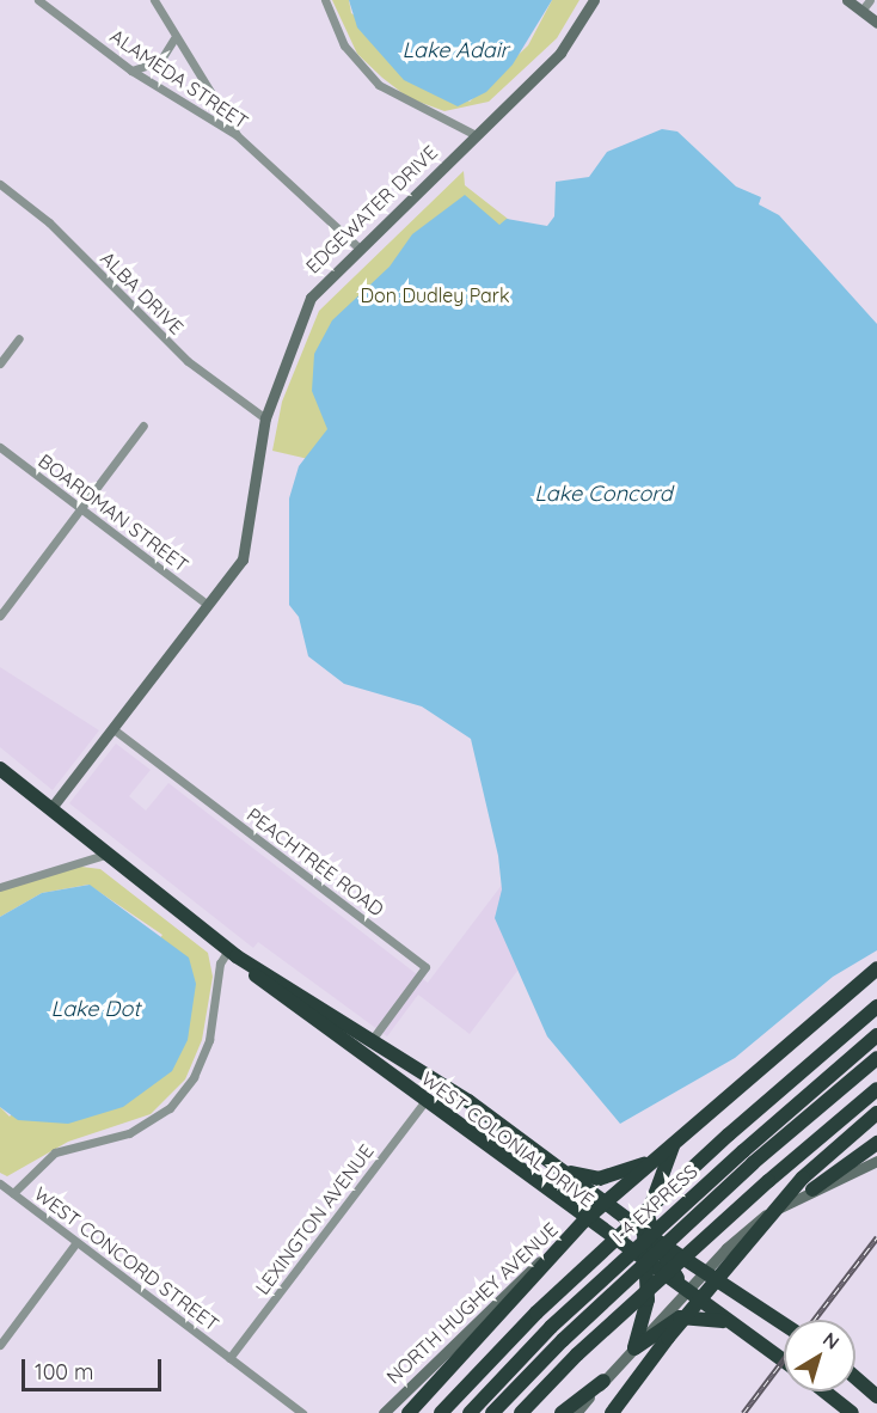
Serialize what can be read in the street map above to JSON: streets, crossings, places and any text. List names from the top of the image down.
{
  "streets": {
    "highway": ["WEST COLONIAL DRIVE", "I-4 EXPRESS"],
    "street": [
      "ALAMEDA STREET",
      "EDGEWATER DRIVE",
      "ALBA DRIVE",
      "BOARDMAN STREET",
      "PEACHTREE ROAD",
      "LEXINGTON AVENUE",
      "WEST CONCORD STREET",
      "NORTH HUGHEY AVENUE"
    ]
  },
  "crossings": [
    ["ALAMEDA STREET", "EDGEWATER DRIVE"],
    ["EDGEWATER DRIVE", "ALBA DRIVE"],
    ["EDGEWATER DRIVE", "BOARDMAN STREET"],
    ["EDGEWATER DRIVE", "PEACHTREE ROAD"],
    ["EDGEWATER DRIVE", "WEST COLONIAL DRIVE"],
    ["PEACHTREE ROAD", "WEST COLONIAL DRIVE"],
    ["WEST COLONIAL DRIVE", "LEXINGTON AVENUE"],
    ["WEST COLONIAL DRIVE", "NORTH HUGHEY AVENUE"],
    ["LEXINGTON AVENUE", "WEST CONCORD STREET"]
  ],
  "water": ["Lake Adair", "Lake Concord", "Lake Dot"],
  "parks": ["Don Dudley Park"],
  "scale_bar": "100 m",
  "north": "top right"
}
